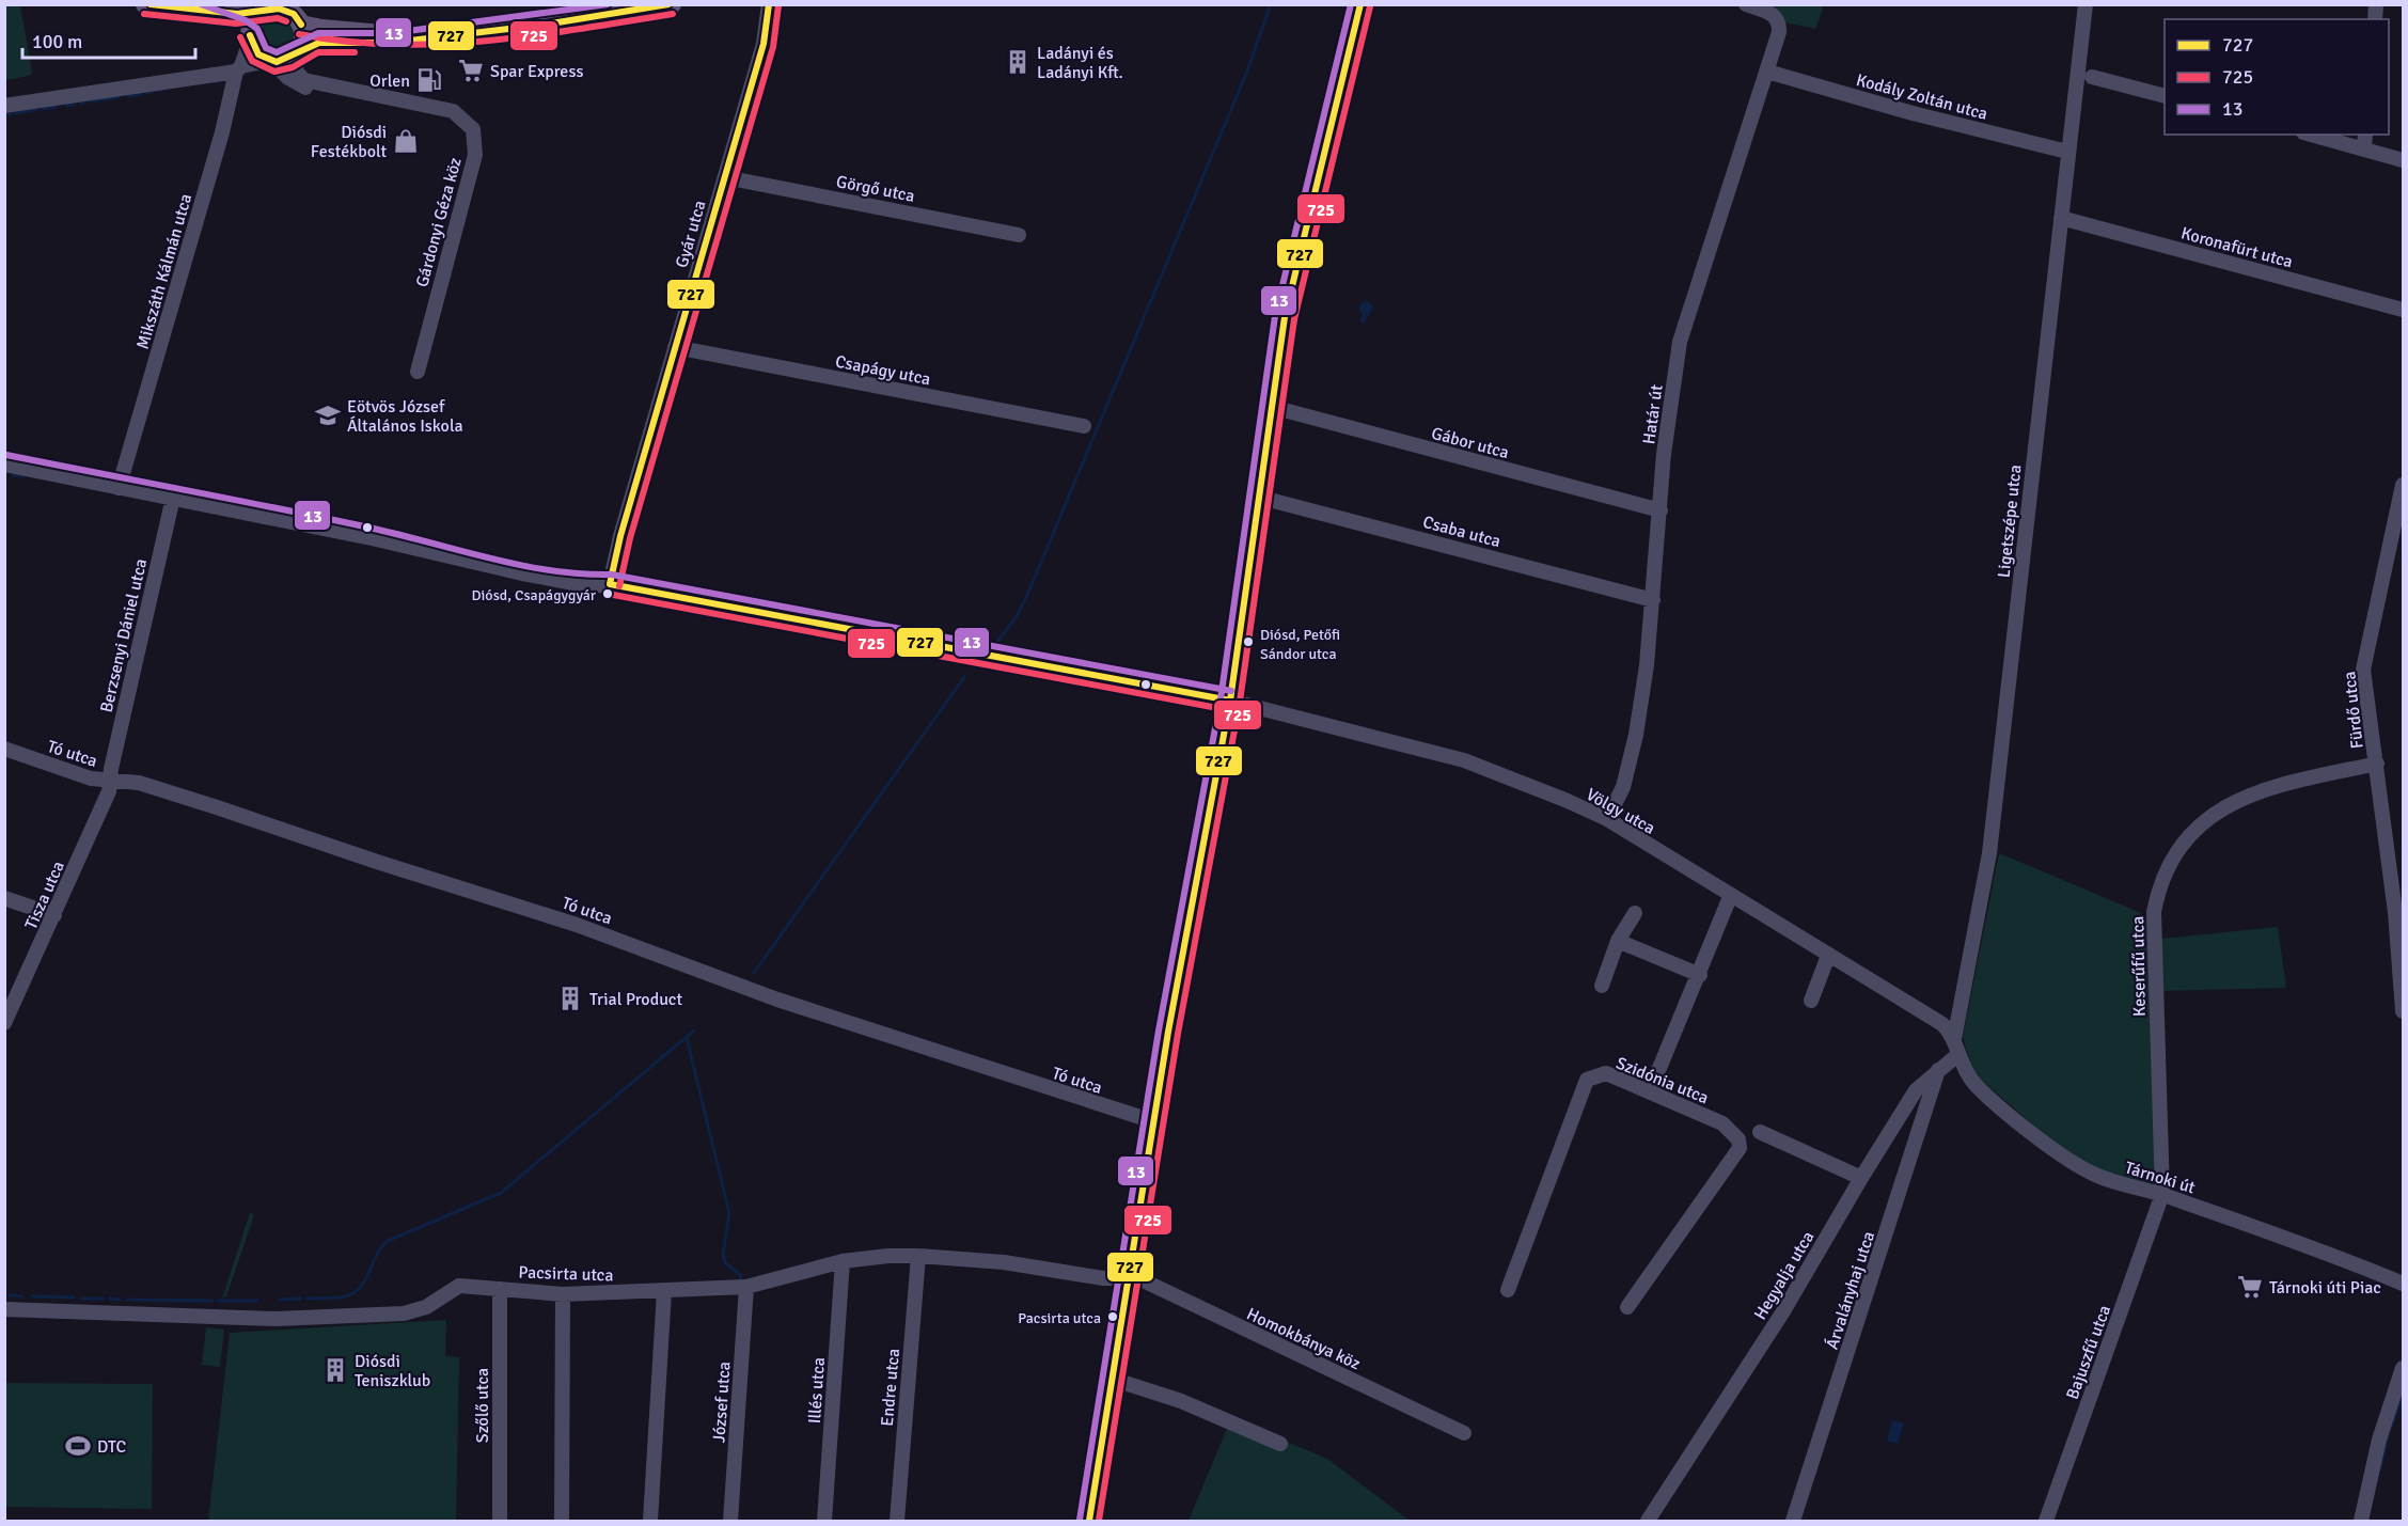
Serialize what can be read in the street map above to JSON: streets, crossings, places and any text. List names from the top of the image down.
{
  "streets": {
    "street": [
      "Kodály Zoltán utca",
      "Görgő utca",
      "Gárdonyi Géza köz",
      "Gyár utca",
      "Koronafürt utca",
      "Mikszáth Kálmán utca",
      "Csapágy utca",
      "Határ út",
      "Gábor utca",
      "Ligetszépe utca",
      "Csaba utca",
      "Berzsenyi Dániel utca",
      "Fürdő utca",
      "Tó utca",
      "Völgy utca",
      "Tisza utca",
      "Keserűfű utca",
      "Szidónia utca",
      "Tárnoki út",
      "Pacsirta utca",
      "Hegyalja utca",
      "Árvalányhaj utca",
      "Homokbánya köz",
      "Bajuszfű utca",
      "Endre utca",
      "Illés utca",
      "József utca",
      "Szőlő utca"
    ]
  },
  "crossings": [
    ["Kodály Zoltán utca", "Határ út"],
    ["Kodály Zoltán utca", "Ligetszépe utca"],
    ["Görgő utca", "Gyár utca"],
    ["Gárdonyi Géza köz", "Mikszáth Kálmán utca"],
    ["Gyár utca", "Csapágy utca"],
    ["Gyár utca", "Völgy utca"],
    ["Koronafürt utca", "Ligetszépe utca"],
    ["Mikszáth Kálmán utca", "Völgy utca"],
    ["Határ út", "Gábor utca"],
    ["Határ út", "Csaba utca"],
    ["Határ út", "Völgy utca"],
    ["Ligetszépe utca", "Völgy utca"],
    ["Ligetszépe utca", "Tárnoki út"],
    ["Berzsenyi Dániel utca", "Tó utca"],
    ["Berzsenyi Dániel utca", "Völgy utca"],
    ["Berzsenyi Dániel utca", "Tisza utca"],
    ["Fürdő utca", "Keserűfű utca"],
    ["Tó utca", "Tisza utca"],
    ["Völgy utca", "Tárnoki út"],
    ["Keserűfű utca", "Tárnoki út"],
    ["Keserűfű utca", "Bajuszfű utca"],
    ["Tárnoki út", "Hegyalja utca"],
    ["Tárnoki út", "Bajuszfű utca"],
    ["Pacsirta utca", "Homokbánya köz"],
    ["Pacsirta utca", "Endre utca"],
    ["Pacsirta utca", "Illés utca"],
    ["Pacsirta utca", "József utca"],
    ["Pacsirta utca", "Szőlő utca"],
    ["Hegyalja utca", "Árvalányhaj utca"]
  ],
  "places": {
    "building": ["Ladányi és Ladányi Kft.", "Trial Product", "Diósdi Teniszklub"],
    "supermarket": ["Spar Express", "Tárnoki úti Piac"],
    "fuel station": ["Orlen"],
    "shop": ["Diósdi Festékbolt"],
    "school or university": ["Eötvös József Általános Iskola"],
    "other": ["Diósd, Csapágygyár", "Diósd, Petőfi Sándor utca", "Pacsirta utca"],
    "sports": ["DTC"]
  },
  "lines": ["transit line 727", "transit line 13", "transit line 725"],
  "legend": ["727", "725", "13"],
  "scale_bar": "100 m"
}
